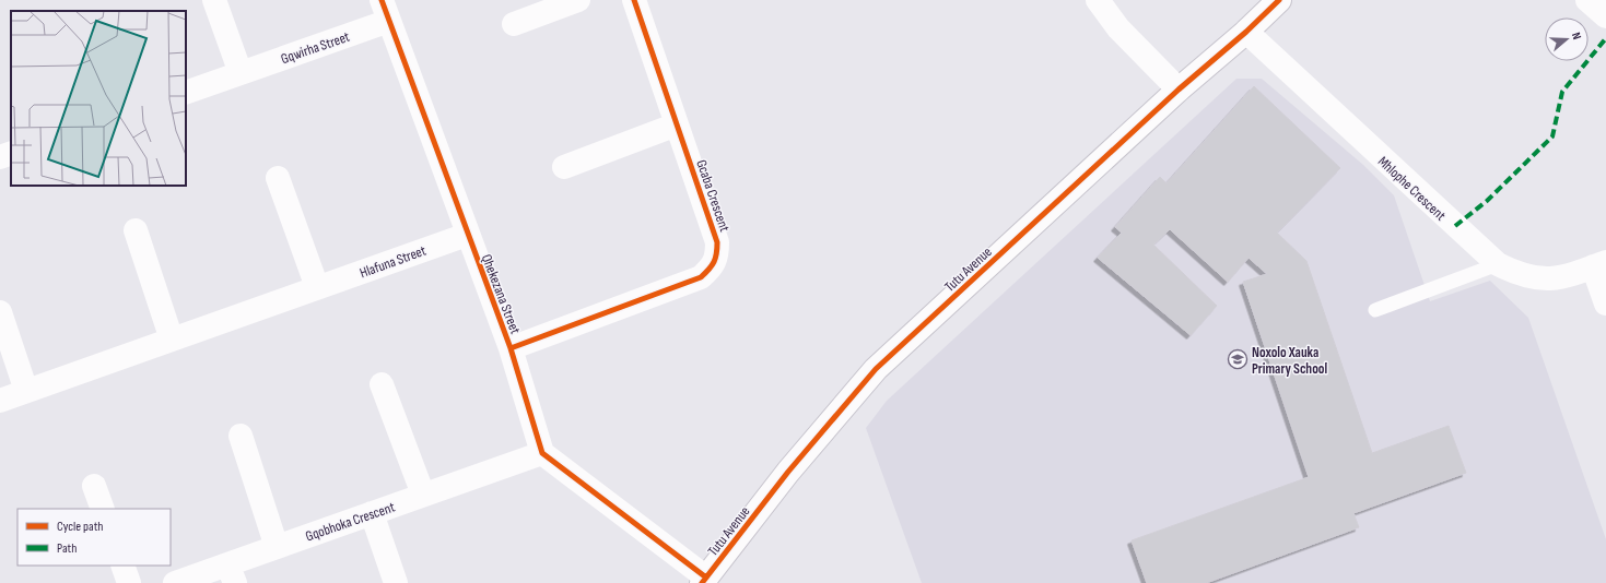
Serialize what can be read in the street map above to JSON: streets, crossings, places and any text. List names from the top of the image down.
{
  "streets": {
    "street": [
      "Gqwirha Street",
      "Mhlophe Crescent",
      "Gcaba Crescent",
      "Hlafuna Street",
      "Tutu Avenue",
      "Qhekezana Street",
      "Gqobhoka Crescent"
    ]
  },
  "crossings": [
    ["Gqwirha Street", "Qhekezana Street"],
    ["Mhlophe Crescent", "Tutu Avenue"],
    ["Gcaba Crescent", "Qhekezana Street"],
    ["Hlafuna Street", "Qhekezana Street"],
    ["Qhekezana Street", "Gqobhoka Crescent"]
  ],
  "places": {
    "school or university": ["Noxolo Xauka Primary School"]
  },
  "legend": ["Cycle path", "Path"],
  "north": "right"
}
